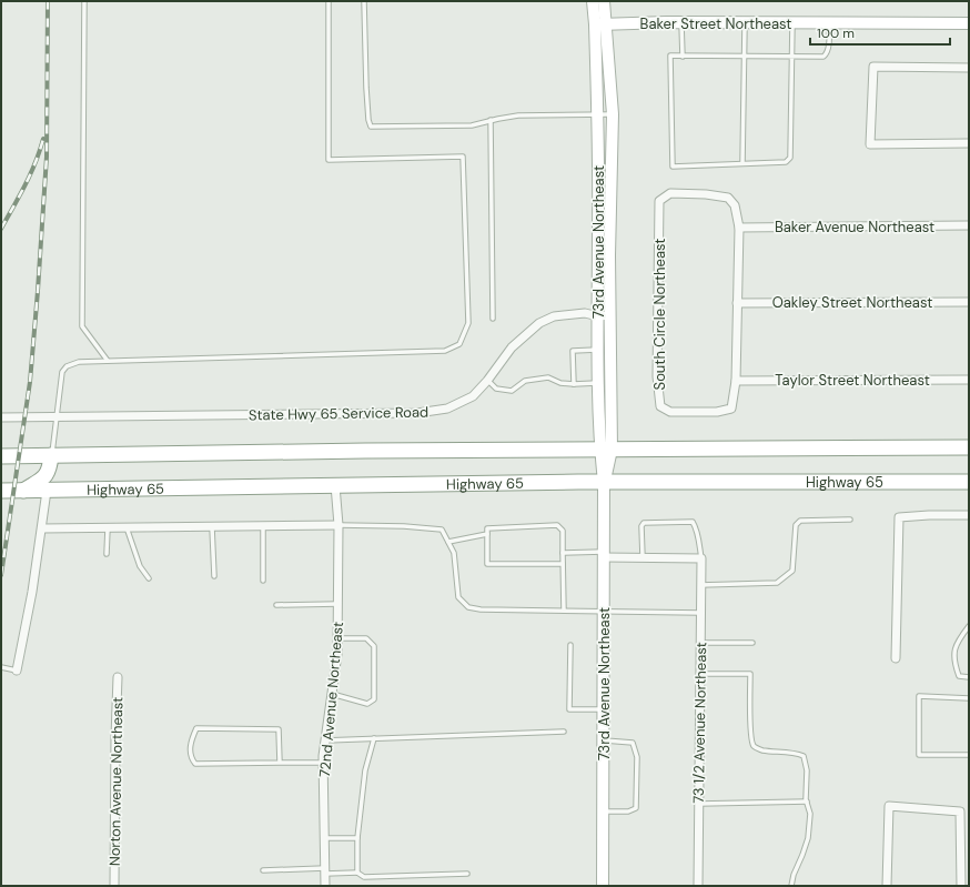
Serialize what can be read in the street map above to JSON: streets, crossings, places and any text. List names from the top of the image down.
{
  "streets": {
    "highway": ["Highway 65"],
    "street": [
      "Baker Street Northeast",
      "Baker Avenue Northeast",
      "73rd Avenue Northeast",
      "Oakley Street Northeast",
      "South Circle Northeast",
      "Taylor Street Northeast",
      "State Hwy 65 Service Road",
      "72nd Avenue Northeast",
      "73 1/2 Avenue Northeast",
      "Norton Avenue Northeast"
    ]
  },
  "crossings": [
    ["Baker Street Northeast", "73rd Avenue Northeast"],
    ["Baker Avenue Northeast", "South Circle Northeast"],
    ["73rd Avenue Northeast", "State Hwy 65 Service Road"],
    ["73rd Avenue Northeast", "Highway 65"],
    ["Oakley Street Northeast", "South Circle Northeast"],
    ["South Circle Northeast", "Taylor Street Northeast"],
    ["Highway 65", "72nd Avenue Northeast"]
  ],
  "scale_bar": "100 m"
}
